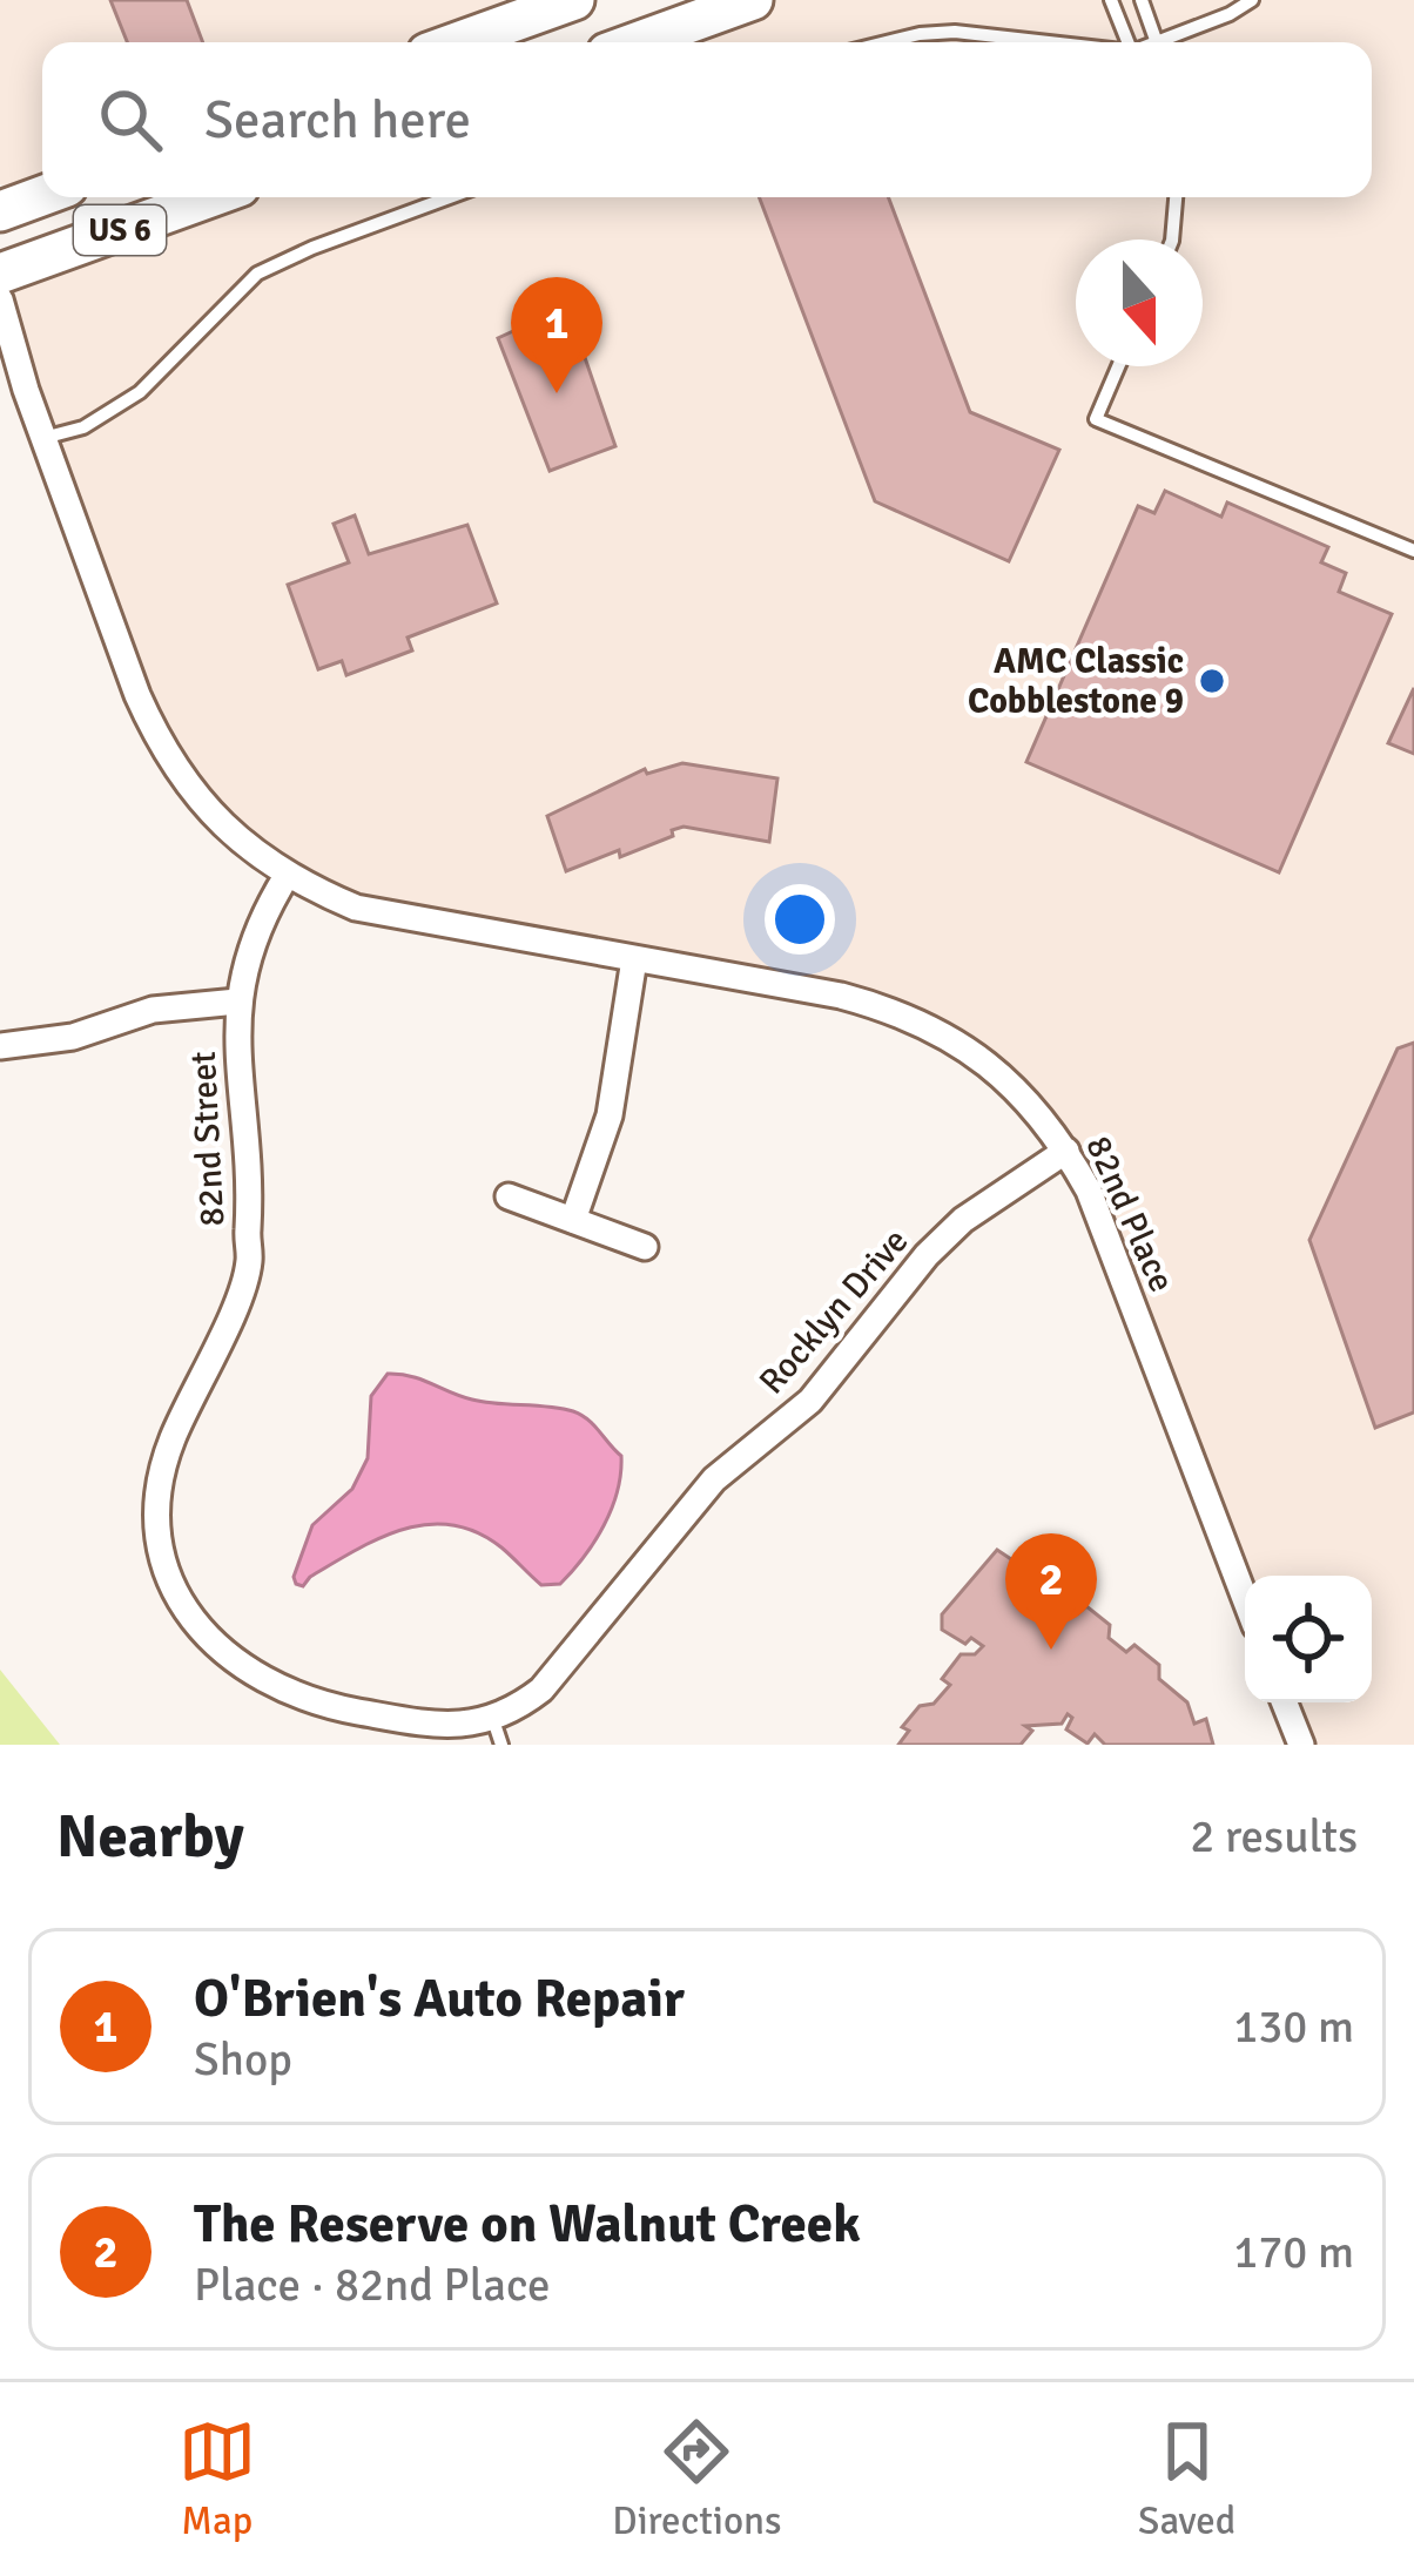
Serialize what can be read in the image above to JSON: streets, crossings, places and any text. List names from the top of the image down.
{
  "streets": {
    "main road": ["US 6"],
    "street": ["82nd Street", "82nd Place", "Rocklyn Drive"]
  },
  "crossings": [
    ["82nd Street", "82nd Place"],
    ["82nd Street", "Rocklyn Drive"],
    ["82nd Place", "Rocklyn Drive"]
  ],
  "places": ["AMC Classic Cobblestone 9"],
  "north": "bottom",
  "page": {
    "search": "Search here",
    "pins": ["1", "2"],
    "heading": ["Nearby", "2 results"],
    "list": [
      {
        "mark": "1",
        "name": "O'Brien's Auto Repair",
        "note": "Shop",
        "value": "130 m"
      },
      {
        "mark": "2",
        "name": "The Reserve on Walnut Creek",
        "note": "Place · 82nd Place",
        "value": "170 m"
      }
    ],
    "nav": ["Map", "Directions", "Saved"]
  }
}
